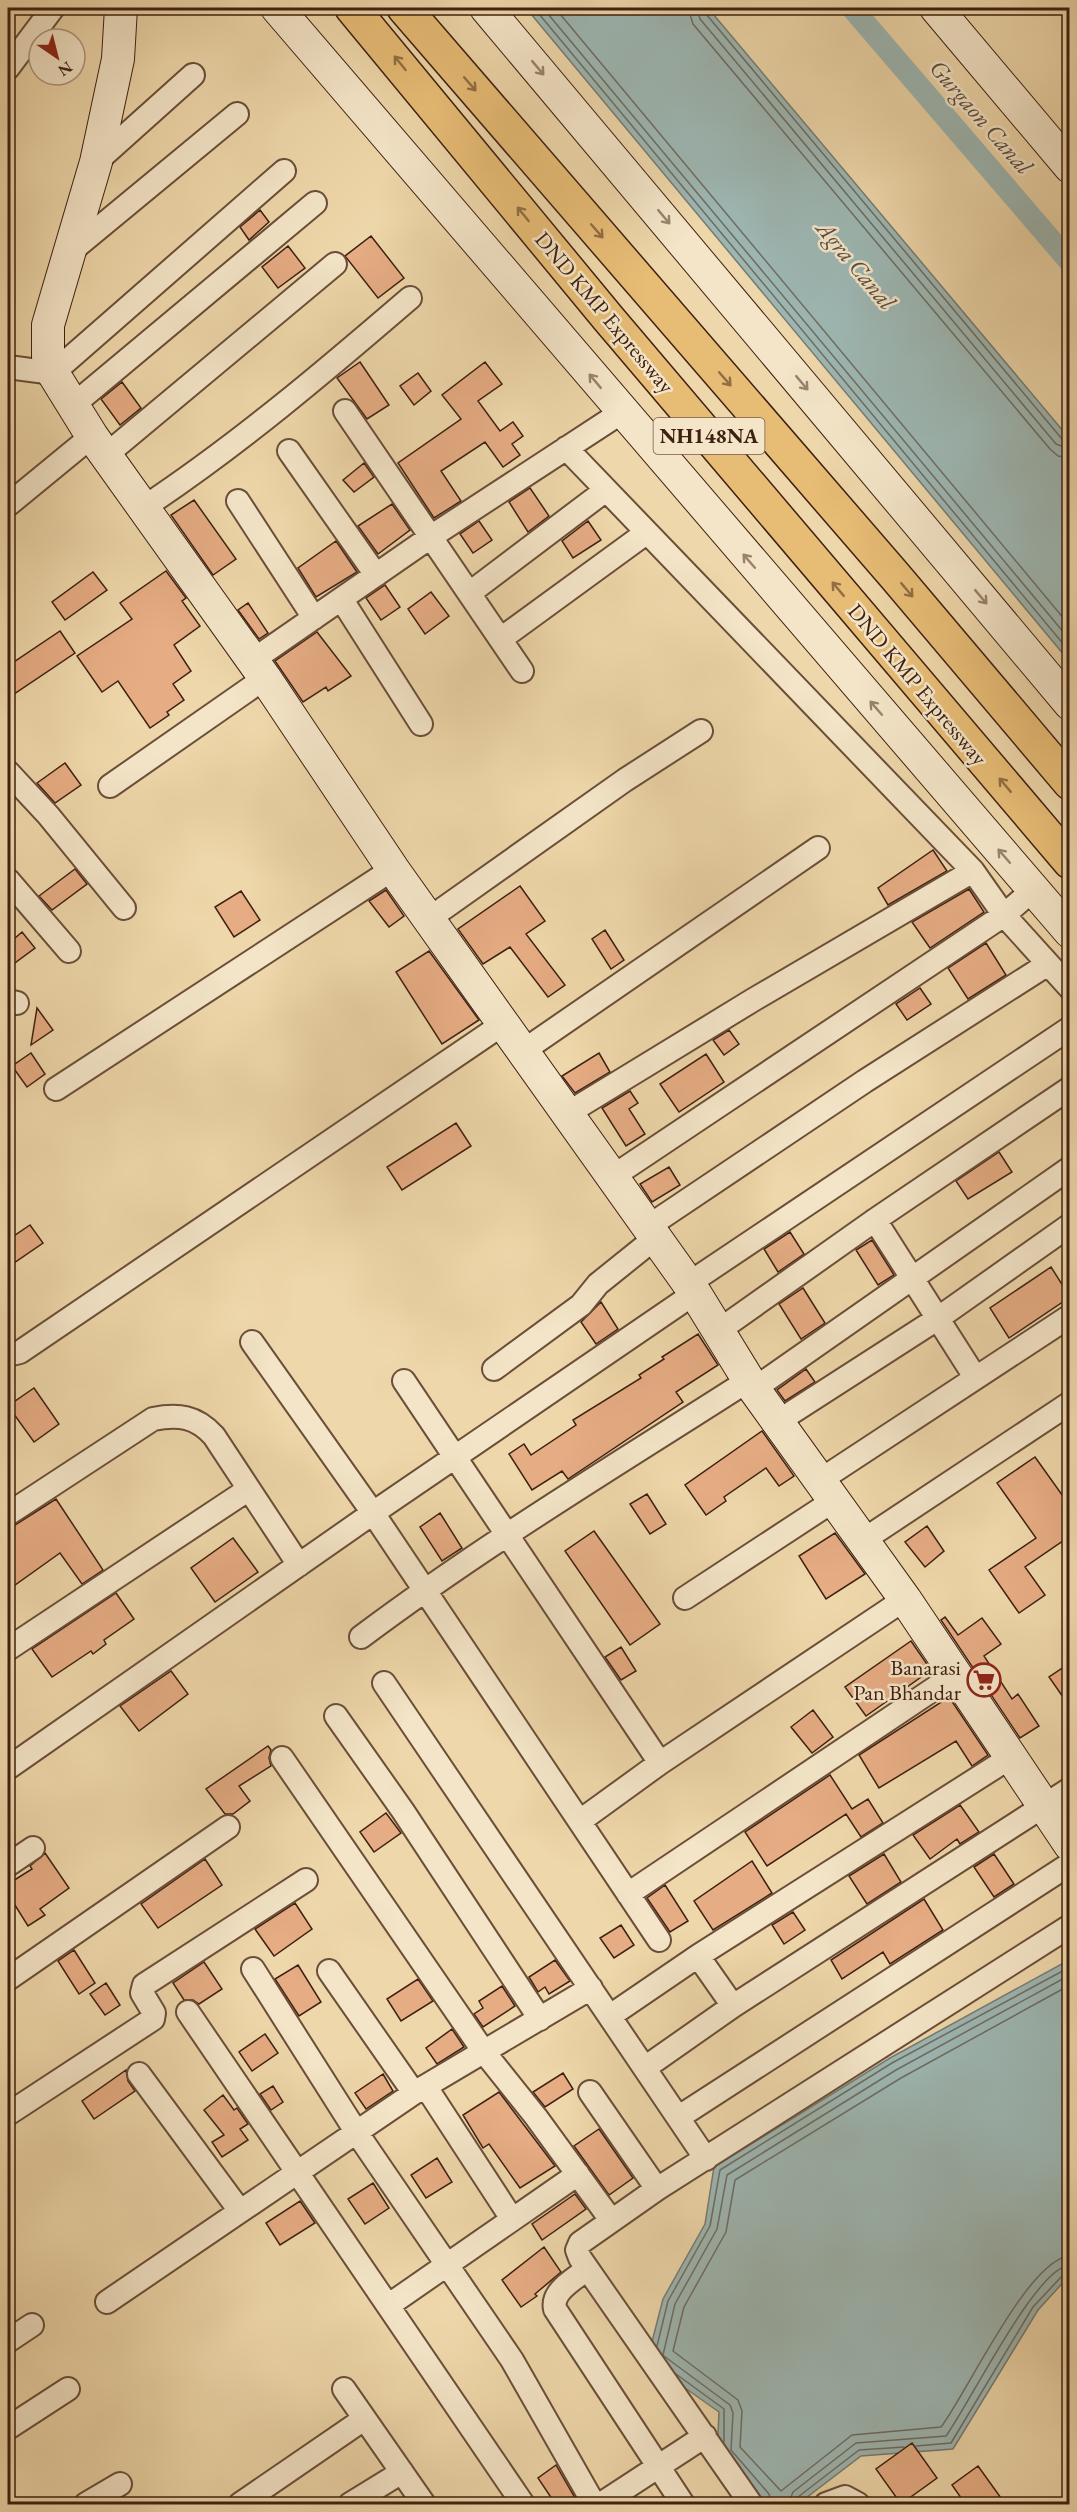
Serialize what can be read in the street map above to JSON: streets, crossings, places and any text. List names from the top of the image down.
{
  "streets": {
    "highway": ["DND KMP Expressway", "NH148NA"]
  },
  "water": ["Gurgaon Canal", "Agra Canal"],
  "places": {
    "supermarket": ["Banarasi Pan Bhandar"]
  },
  "north": "bottom right"
}
